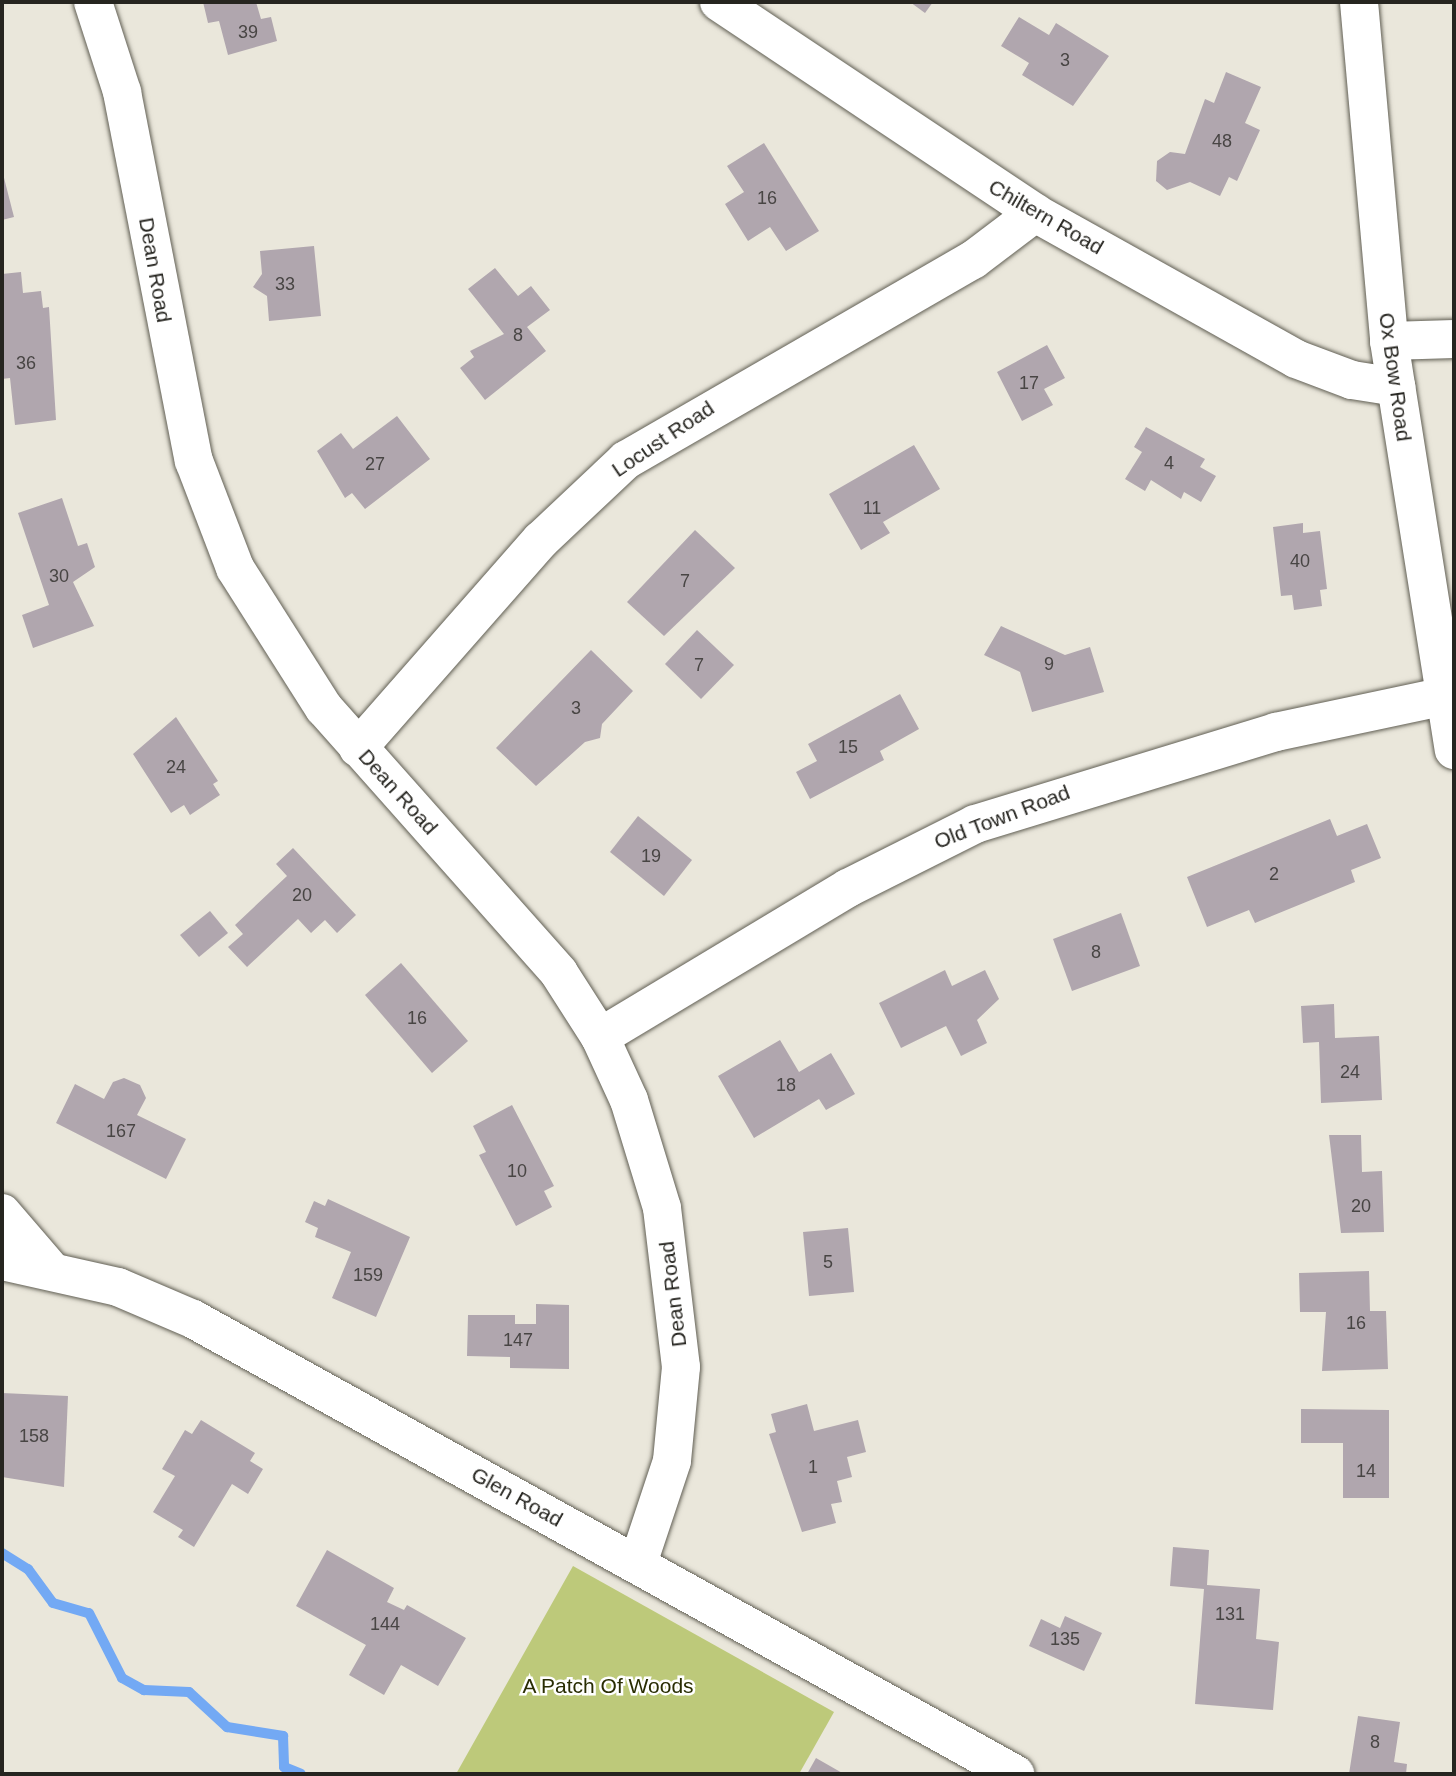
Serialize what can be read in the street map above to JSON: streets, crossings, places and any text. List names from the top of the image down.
{
  "streets": {
    "street": [
      "Chiltern Road",
      "Dean Road",
      "Ox Bow Road",
      "Locust Road",
      "Old Town Road",
      "Glen Road"
    ]
  },
  "crossings": [
    ["Chiltern Road", "Ox Bow Road"],
    ["Chiltern Road", "Locust Road"],
    ["Dean Road", "Locust Road"],
    ["Dean Road", "Old Town Road"],
    ["Dean Road", "Glen Road"],
    ["Ox Bow Road", "Old Town Road"]
  ],
  "parks": ["A Patch Of Woods"],
  "house_numbers": [
    "39",
    "3",
    "48",
    "16",
    "33",
    "8",
    "36",
    "17",
    "4",
    "27",
    "11",
    "40",
    "30",
    "7",
    "9",
    "7",
    "3",
    "15",
    "24",
    "19",
    "2",
    "20",
    "8",
    "16",
    "24",
    "18",
    "167",
    "10",
    "20",
    "5",
    "159",
    "16",
    "147",
    "158",
    "1",
    "14",
    "131",
    "144",
    "135",
    "8"
  ]
}
